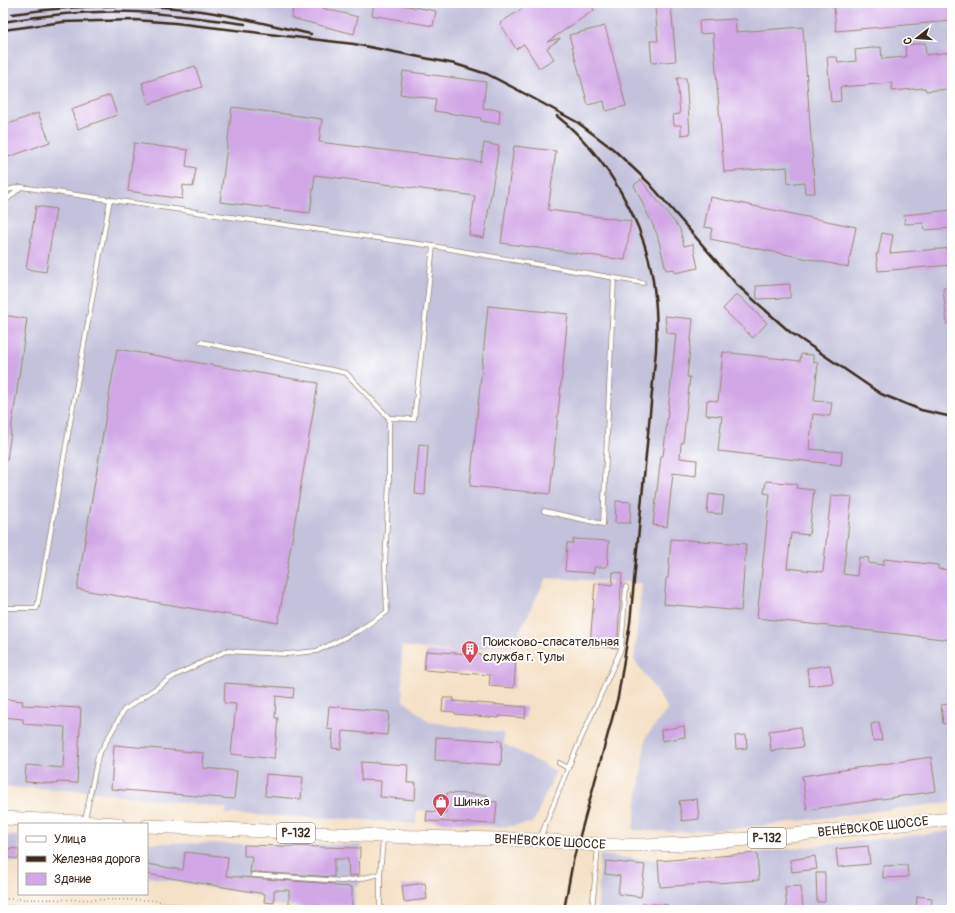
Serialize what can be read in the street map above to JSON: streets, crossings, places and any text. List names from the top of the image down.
{
  "streets": {
    "main road": ["ВЕНЁВСКОЕ ШОССЕ", "Р-132"]
  },
  "places": {
    "building": ["Поисково-спасательная служба г. Тулы"],
    "shop": ["Шинка"]
  },
  "legend": ["Улица", "Железная дорога", "Здание"],
  "north": "left"
}
